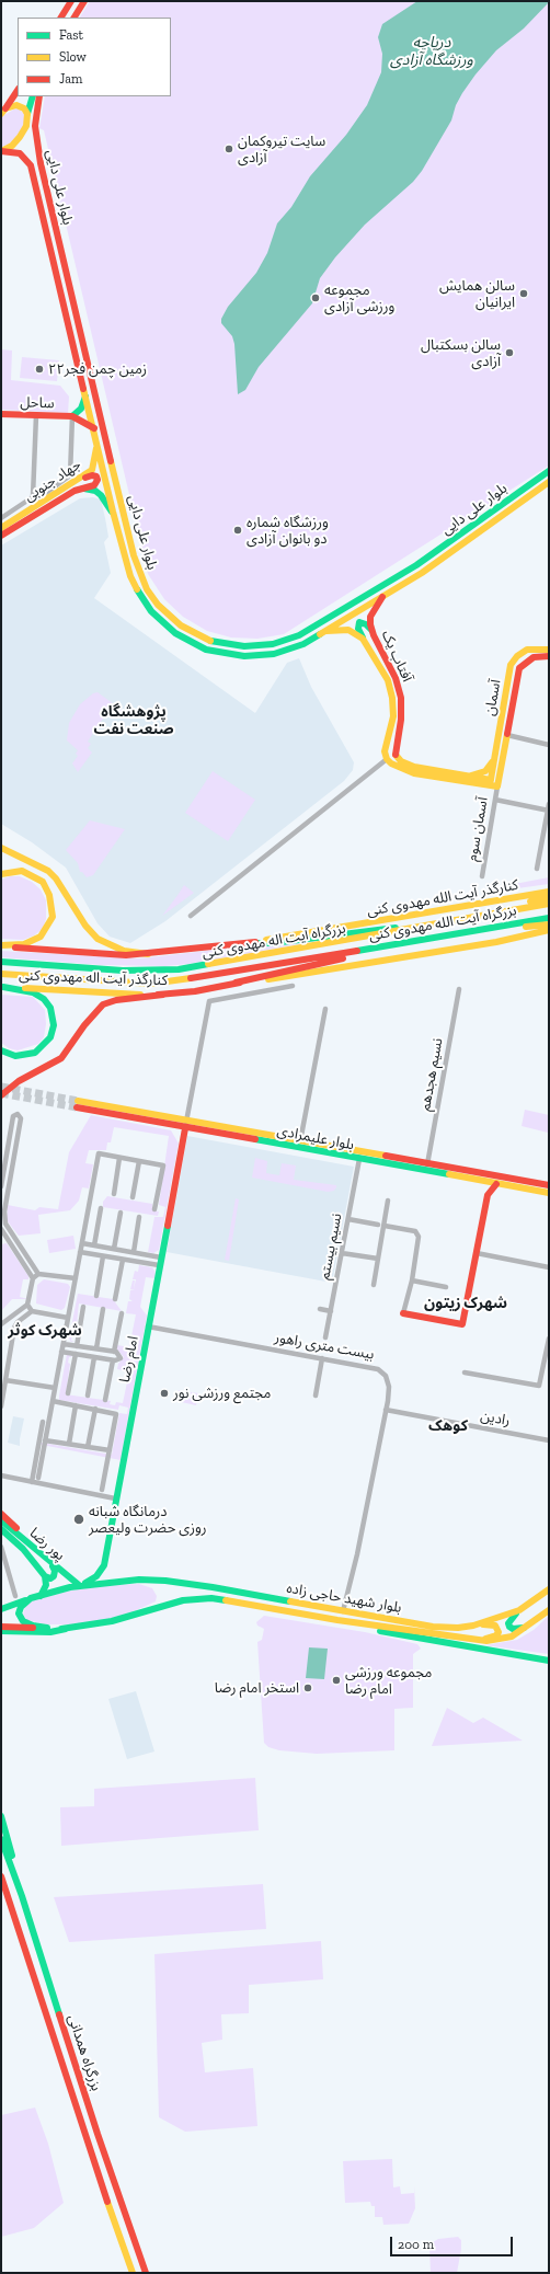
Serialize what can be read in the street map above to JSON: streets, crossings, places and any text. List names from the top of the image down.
{
  "streets": {
    "main road": [
      "بلوار علی دایی",
      "ساحل",
      "جهاد جنوبی",
      "آفتاب یک",
      "آسمان",
      "کنارگذر آیت الله مهدوی کنی",
      "بزرگراه آیت الله مهدوی کنی",
      "بزرگراه آیت اله مهدوی کنی",
      "کنارگذر آیت اله مهدوی کنی",
      "بلوار علیمرادی",
      "امام رضا",
      "پور رضا",
      "بلوار شهید حاجی زاده",
      "بزرگراه همدانی"
    ],
    "street": [
      "آسمان سوم",
      "نسیم هجدهم",
      "نسیم بیستم",
      "بیست متری راهور",
      "رادین"
    ]
  },
  "crossings": [
    ["بلوار علی دایی", "جهاد جنوبی"],
    ["بلوار علی دایی", "آفتاب یک"],
    ["آسمان", "آسمان سوم"],
    ["نسیم هجدهم", "بلوار علیمرادی"],
    ["بلوار علیمرادی", "نسیم بیستم"],
    ["بلوار علیمرادی", "امام رضا"],
    ["بیست متری راهور", "امام رضا"],
    ["بیست متری راهور", "رادین"],
    ["بیست متری راهور", "بلوار شهید حاجی زاده"],
    ["امام رضا", "پور رضا"],
    ["امام رضا", "بلوار شهید حاجی زاده"],
    ["پور رضا", "بلوار شهید حاجی زاده"]
  ],
  "districts": [
    "پژوهشگاه صنعت نفت",
    "شهرک زیتون",
    "شهرک کوثر",
    "کوهک"
  ],
  "water": ["دریاچه ورزشگاه آزادی"],
  "places": [
    "سایت تیروکمان آزادی",
    "سالن همایش ایرانیان",
    "مجموعه ورزشی آزادی",
    "سالن بسکتبال آزادی",
    "زمین چمن فجر۲۲",
    "ورزشگاه شماره دو بانوان آزادی",
    "مجتمع ورزشی نور",
    "درمانگاه شبانه روزی حضرت ولیعصر",
    "مجموعه ورزشی امام رضا",
    "استخر امام رضا"
  ],
  "legend": ["Fast", "Slow", "Jam"],
  "scale_bar": "200 m"
}
